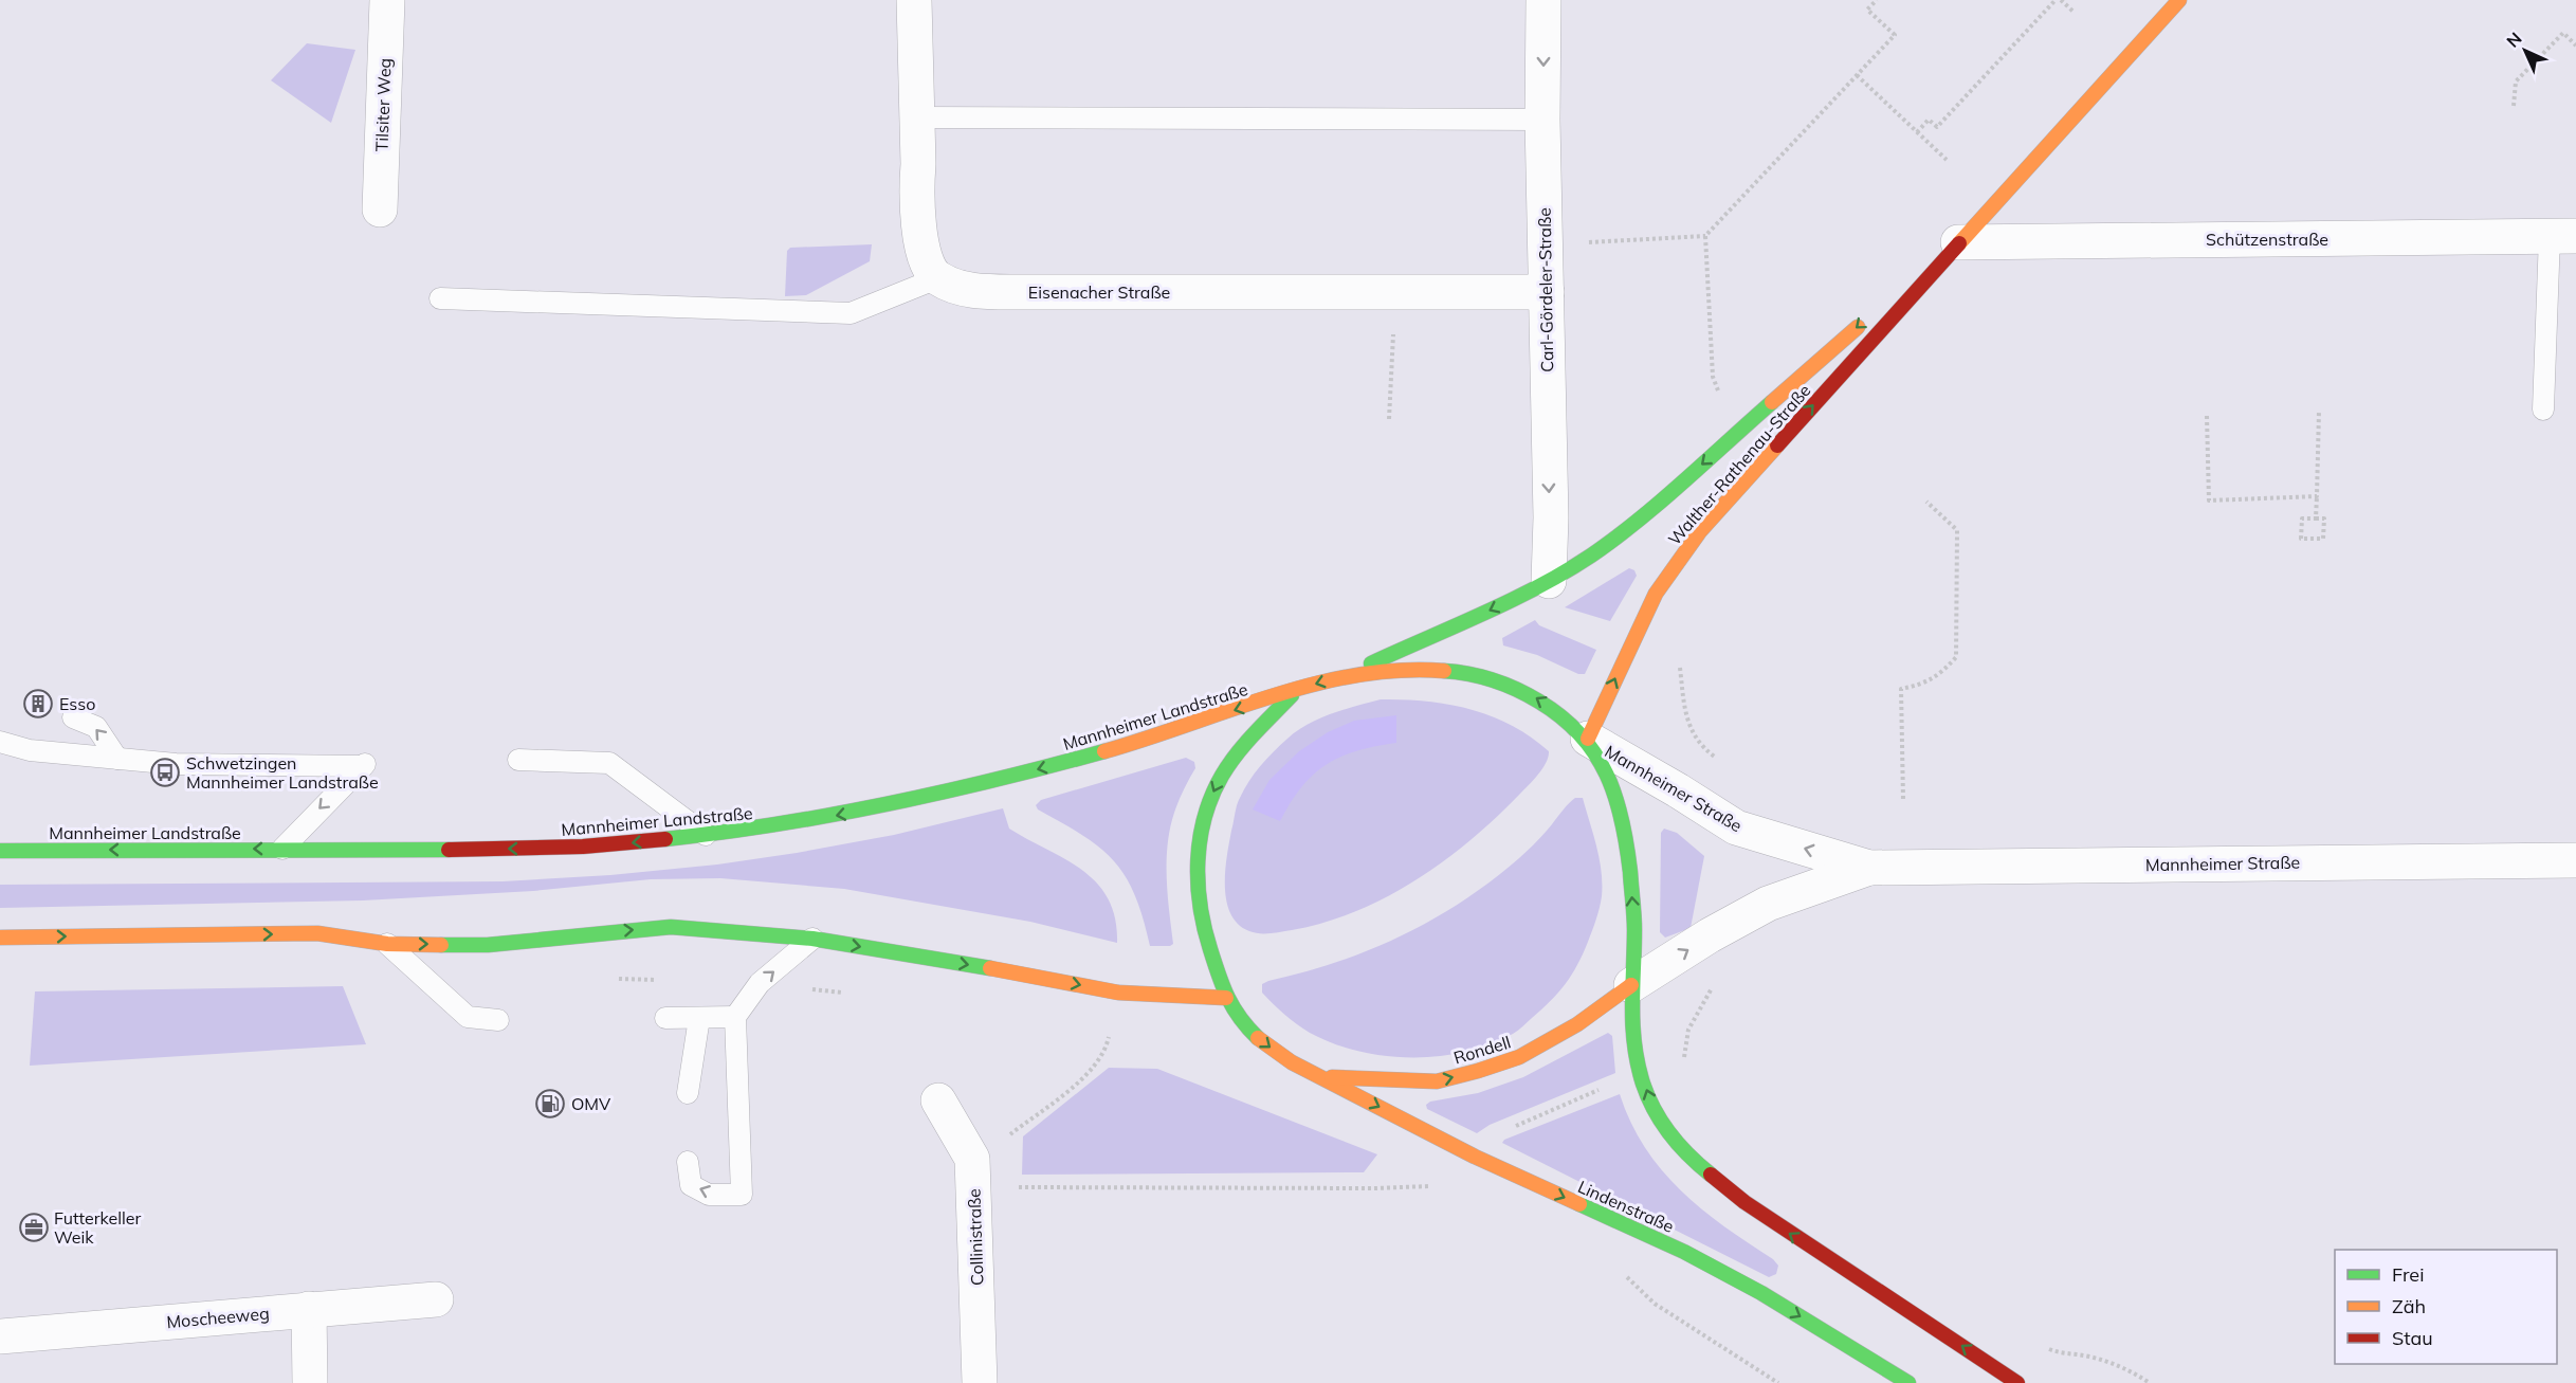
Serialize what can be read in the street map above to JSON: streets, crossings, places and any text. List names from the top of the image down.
{
  "streets": {
    "main road": [
      "Walther-Rathenau-Straße",
      "Mannheimer Landstraße",
      "Rondell",
      "Lindenstraße"
    ],
    "street": [
      "Tilsiter Weg",
      "Schützenstraße",
      "Carl-Gördeler-Straße",
      "Eisenacher Straße",
      "Mannheimer Straße",
      "Collinistraße",
      "Moscheeweg"
    ]
  },
  "crossings": [
    ["Schützenstraße", "Walther-Rathenau-Straße"],
    ["Carl-Gördeler-Straße", "Eisenacher Straße"],
    ["Carl-Gördeler-Straße", "Walther-Rathenau-Straße"],
    ["Carl-Gördeler-Straße", "Rondell"],
    ["Walther-Rathenau-Straße", "Mannheimer Straße"],
    ["Walther-Rathenau-Straße", "Rondell"],
    ["Mannheimer Landstraße", "Rondell"],
    ["Mannheimer Straße", "Rondell"],
    ["Rondell", "Lindenstraße"]
  ],
  "one_way": ["Carl-Gördeler-Straße", "Lindenstraße"],
  "places": {
    "building": ["Esso"],
    "bus stop": ["Schwetzingen Mannheimer Landstraße"],
    "fuel station": ["OMV"],
    "office": ["Futterkeller Weik"]
  },
  "legend": ["Frei", "Zäh", "Stau"],
  "north": "top left"
}
